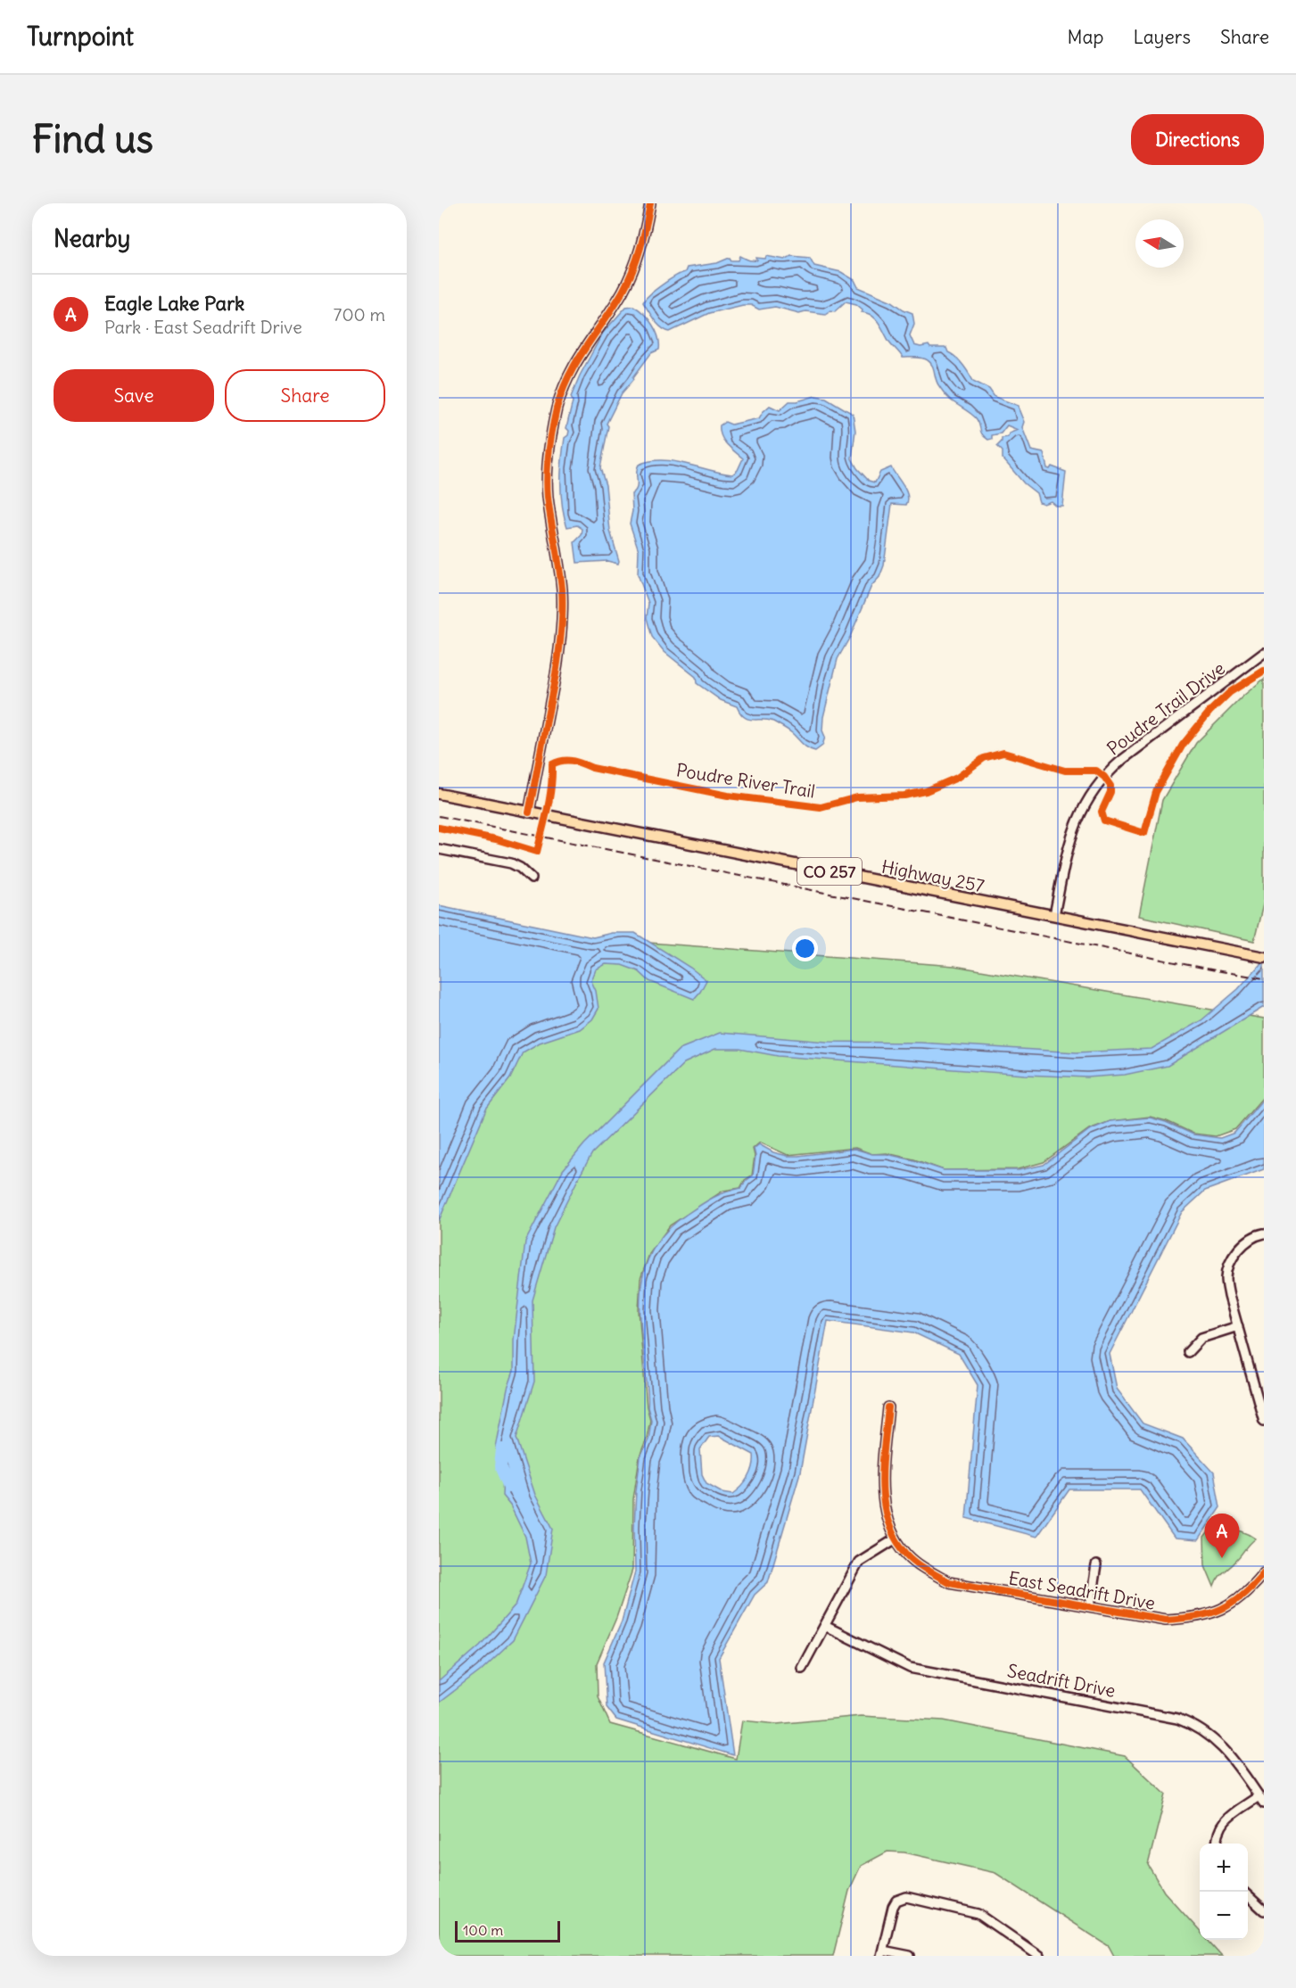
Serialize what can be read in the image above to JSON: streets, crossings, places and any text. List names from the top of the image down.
{
  "streets": {
    "main road": ["CO 257", "Highway 257"],
    "street": ["Poudre Trail Drive", "East Seadrift Drive", "Seadrift Drive"],
    "cycle path": ["Poudre River Trail"]
  },
  "crossings": [
    ["Poudre Trail Drive", "Highway 257"]
  ],
  "scale_bar": "100 m",
  "north": "left",
  "page": {
    "header": "Turnpoint",
    "nav": ["Map", "Layers", "Share"],
    "buttons": [
      "Directions",
      ["Save", "Share"]
    ],
    "title": "Find us",
    "heading": "Nearby",
    "list": [
      {
        "mark": "A",
        "name": "Eagle Lake Park",
        "note": "Park · East Seadrift Drive",
        "value": "700 m"
      }
    ],
    "pins": "A",
    "map_buttons": ["+", "−"],
    "scale": "100 m"
  }
}
